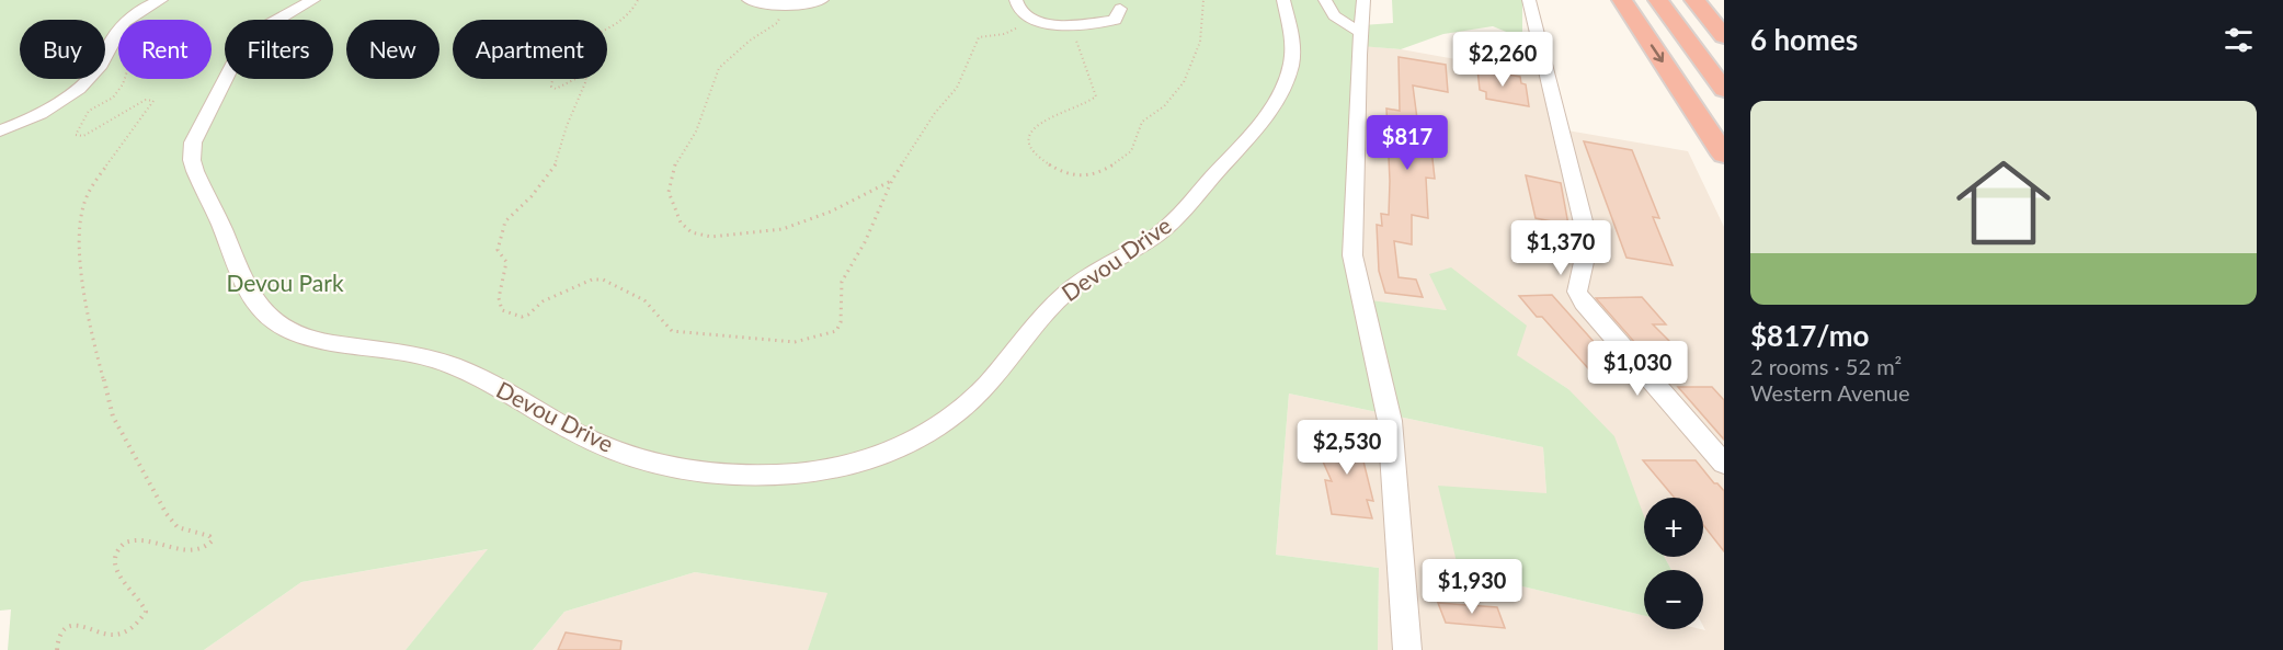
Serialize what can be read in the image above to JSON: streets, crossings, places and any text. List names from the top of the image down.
{
  "streets": {
    "street": ["Devou Drive"]
  },
  "parks": ["Devou Park"],
  "page": {
    "heading": "6 homes",
    "chip": [
      "Buy",
      "Rent",
      "Filters",
      "New",
      "Apartment"
    ],
    "price": [
      "$2,260",
      "$817",
      "$1,370",
      "$1,030",
      "$2,530",
      "$1,930"
    ],
    "list": [
      {
        "name": "$817/mo",
        "note": "2 rooms · 52 m² · Western Avenue"
      }
    ],
    "map_buttons": ["+", "−"]
  }
}
